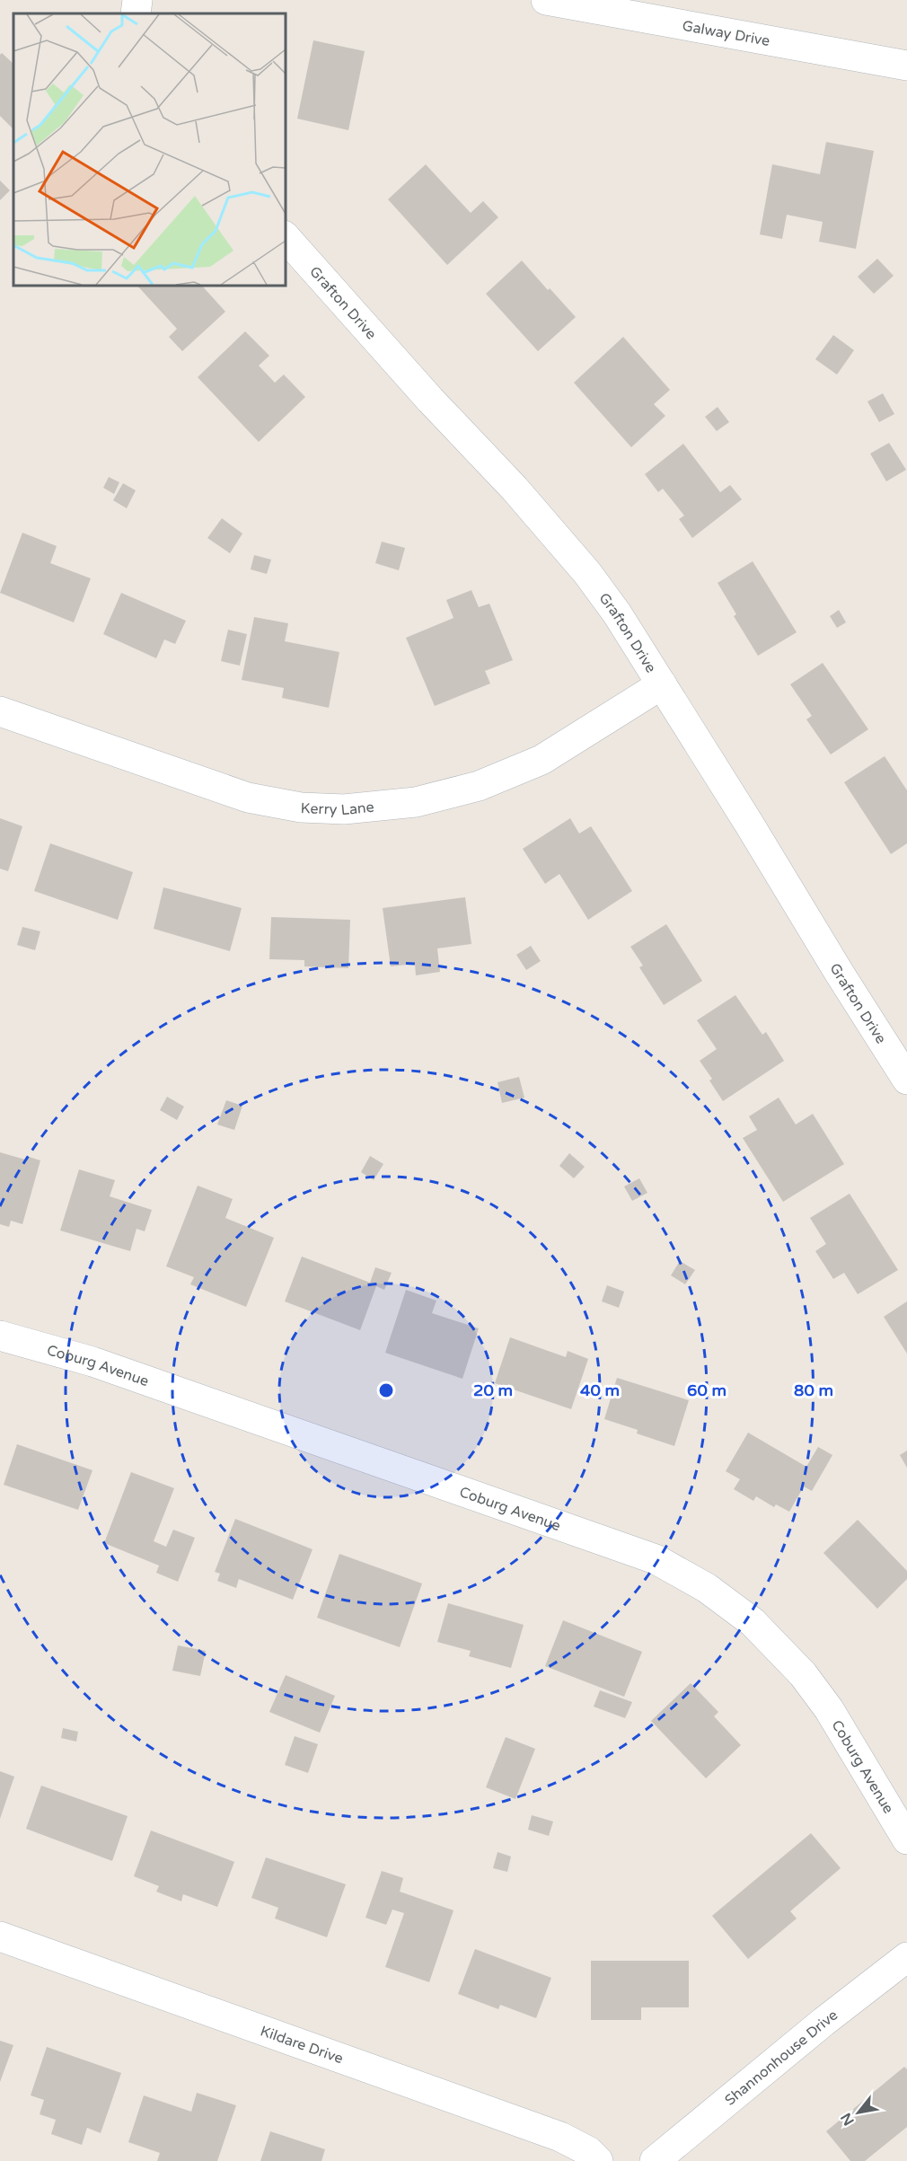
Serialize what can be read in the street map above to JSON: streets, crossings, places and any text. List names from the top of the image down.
{
  "streets": {
    "street": [
      "Galway Drive",
      "Grafton Drive",
      "Kerry Lane",
      "Coburg Avenue",
      "Kildare Drive",
      "Shannonhouse Drive"
    ]
  },
  "crossings": [
    ["Grafton Drive", "Kerry Lane"]
  ],
  "north": "bottom left",
  "rings": [
    "20 m",
    "40 m",
    "60 m",
    "80 m"
  ]
}
